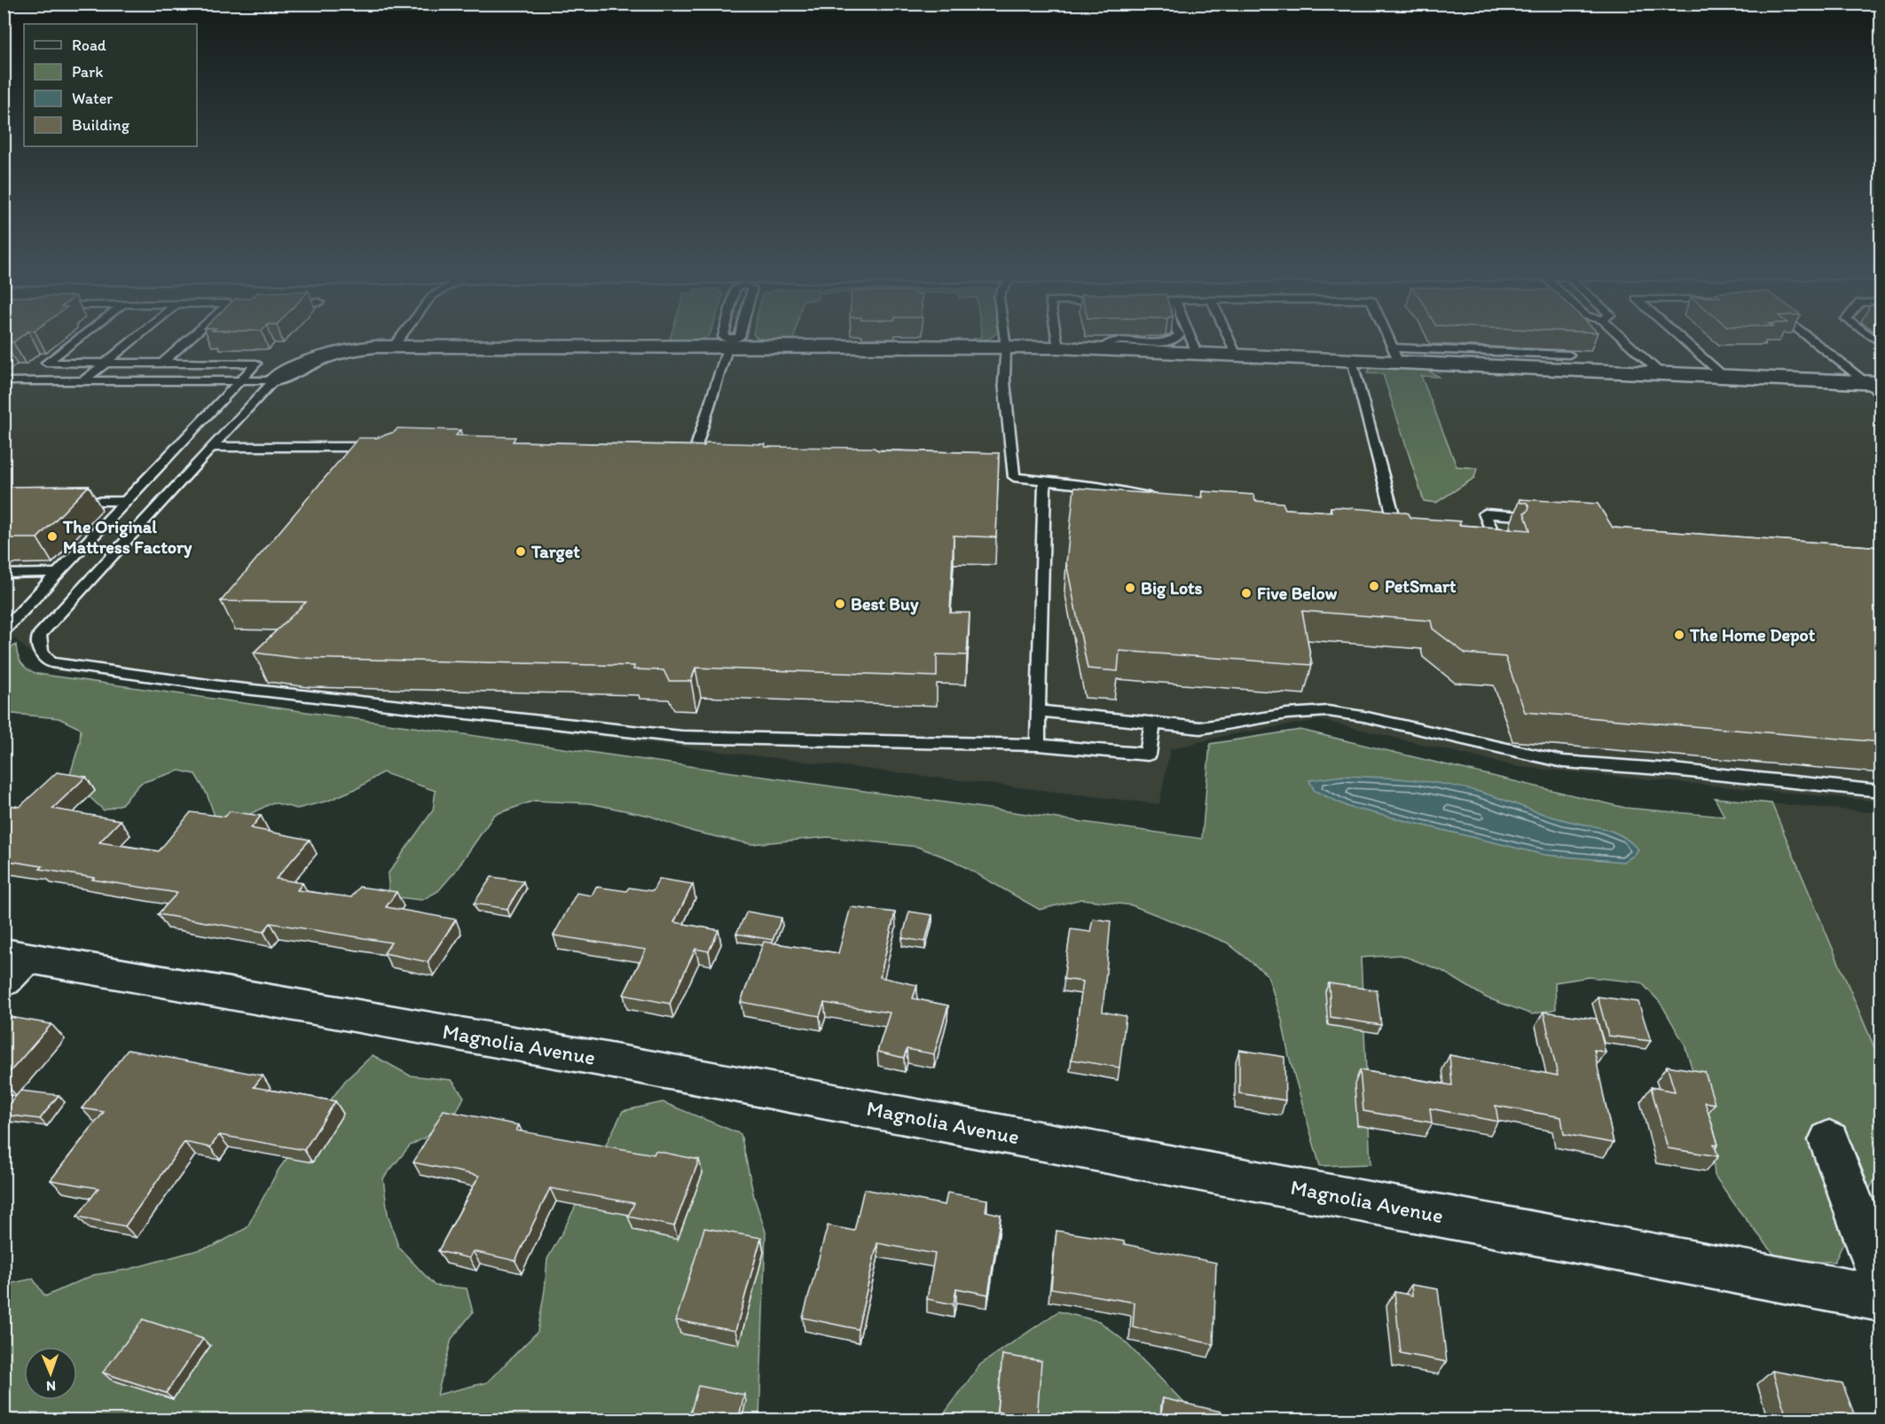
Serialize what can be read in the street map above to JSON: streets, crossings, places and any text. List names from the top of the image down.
{
  "streets": {
    "street": ["Magnolia Avenue"]
  },
  "places": [
    "The Original Mattress Factory",
    "Target",
    "PetSmart",
    "Big Lots",
    "Five Below",
    "Best Buy",
    "The Home Depot"
  ],
  "legend": [
    "Road",
    "Park",
    "Water",
    "Building"
  ],
  "north": "bottom"
}
